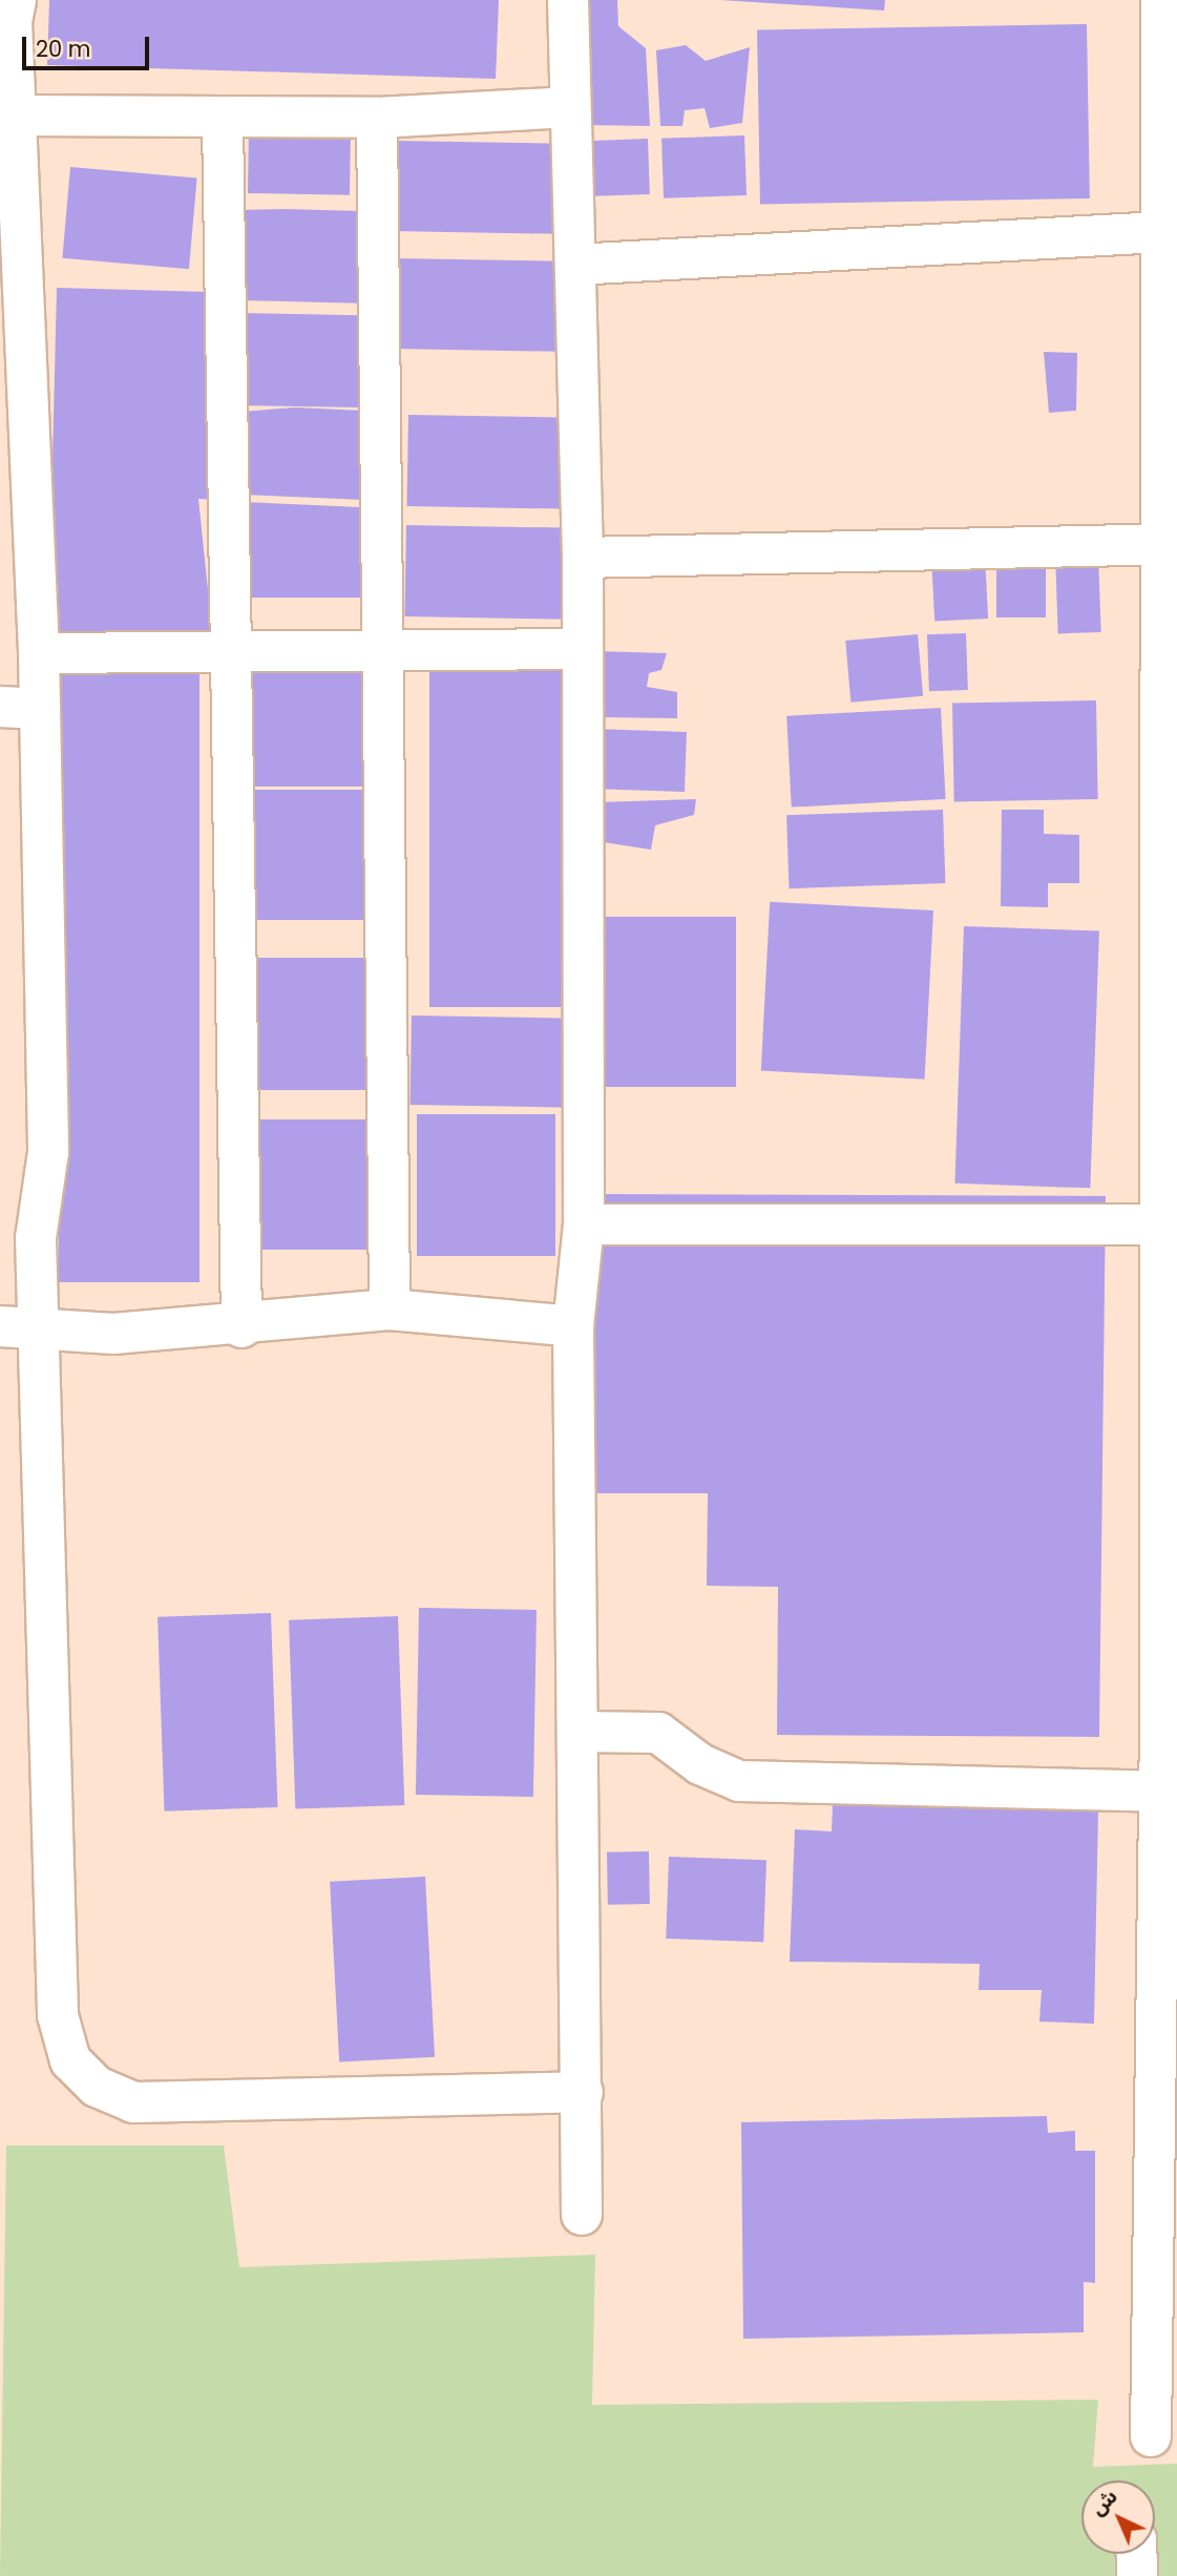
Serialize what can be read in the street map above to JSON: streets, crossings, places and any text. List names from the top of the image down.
{
  "scale_bar": "20 m",
  "north": "top left"
}
